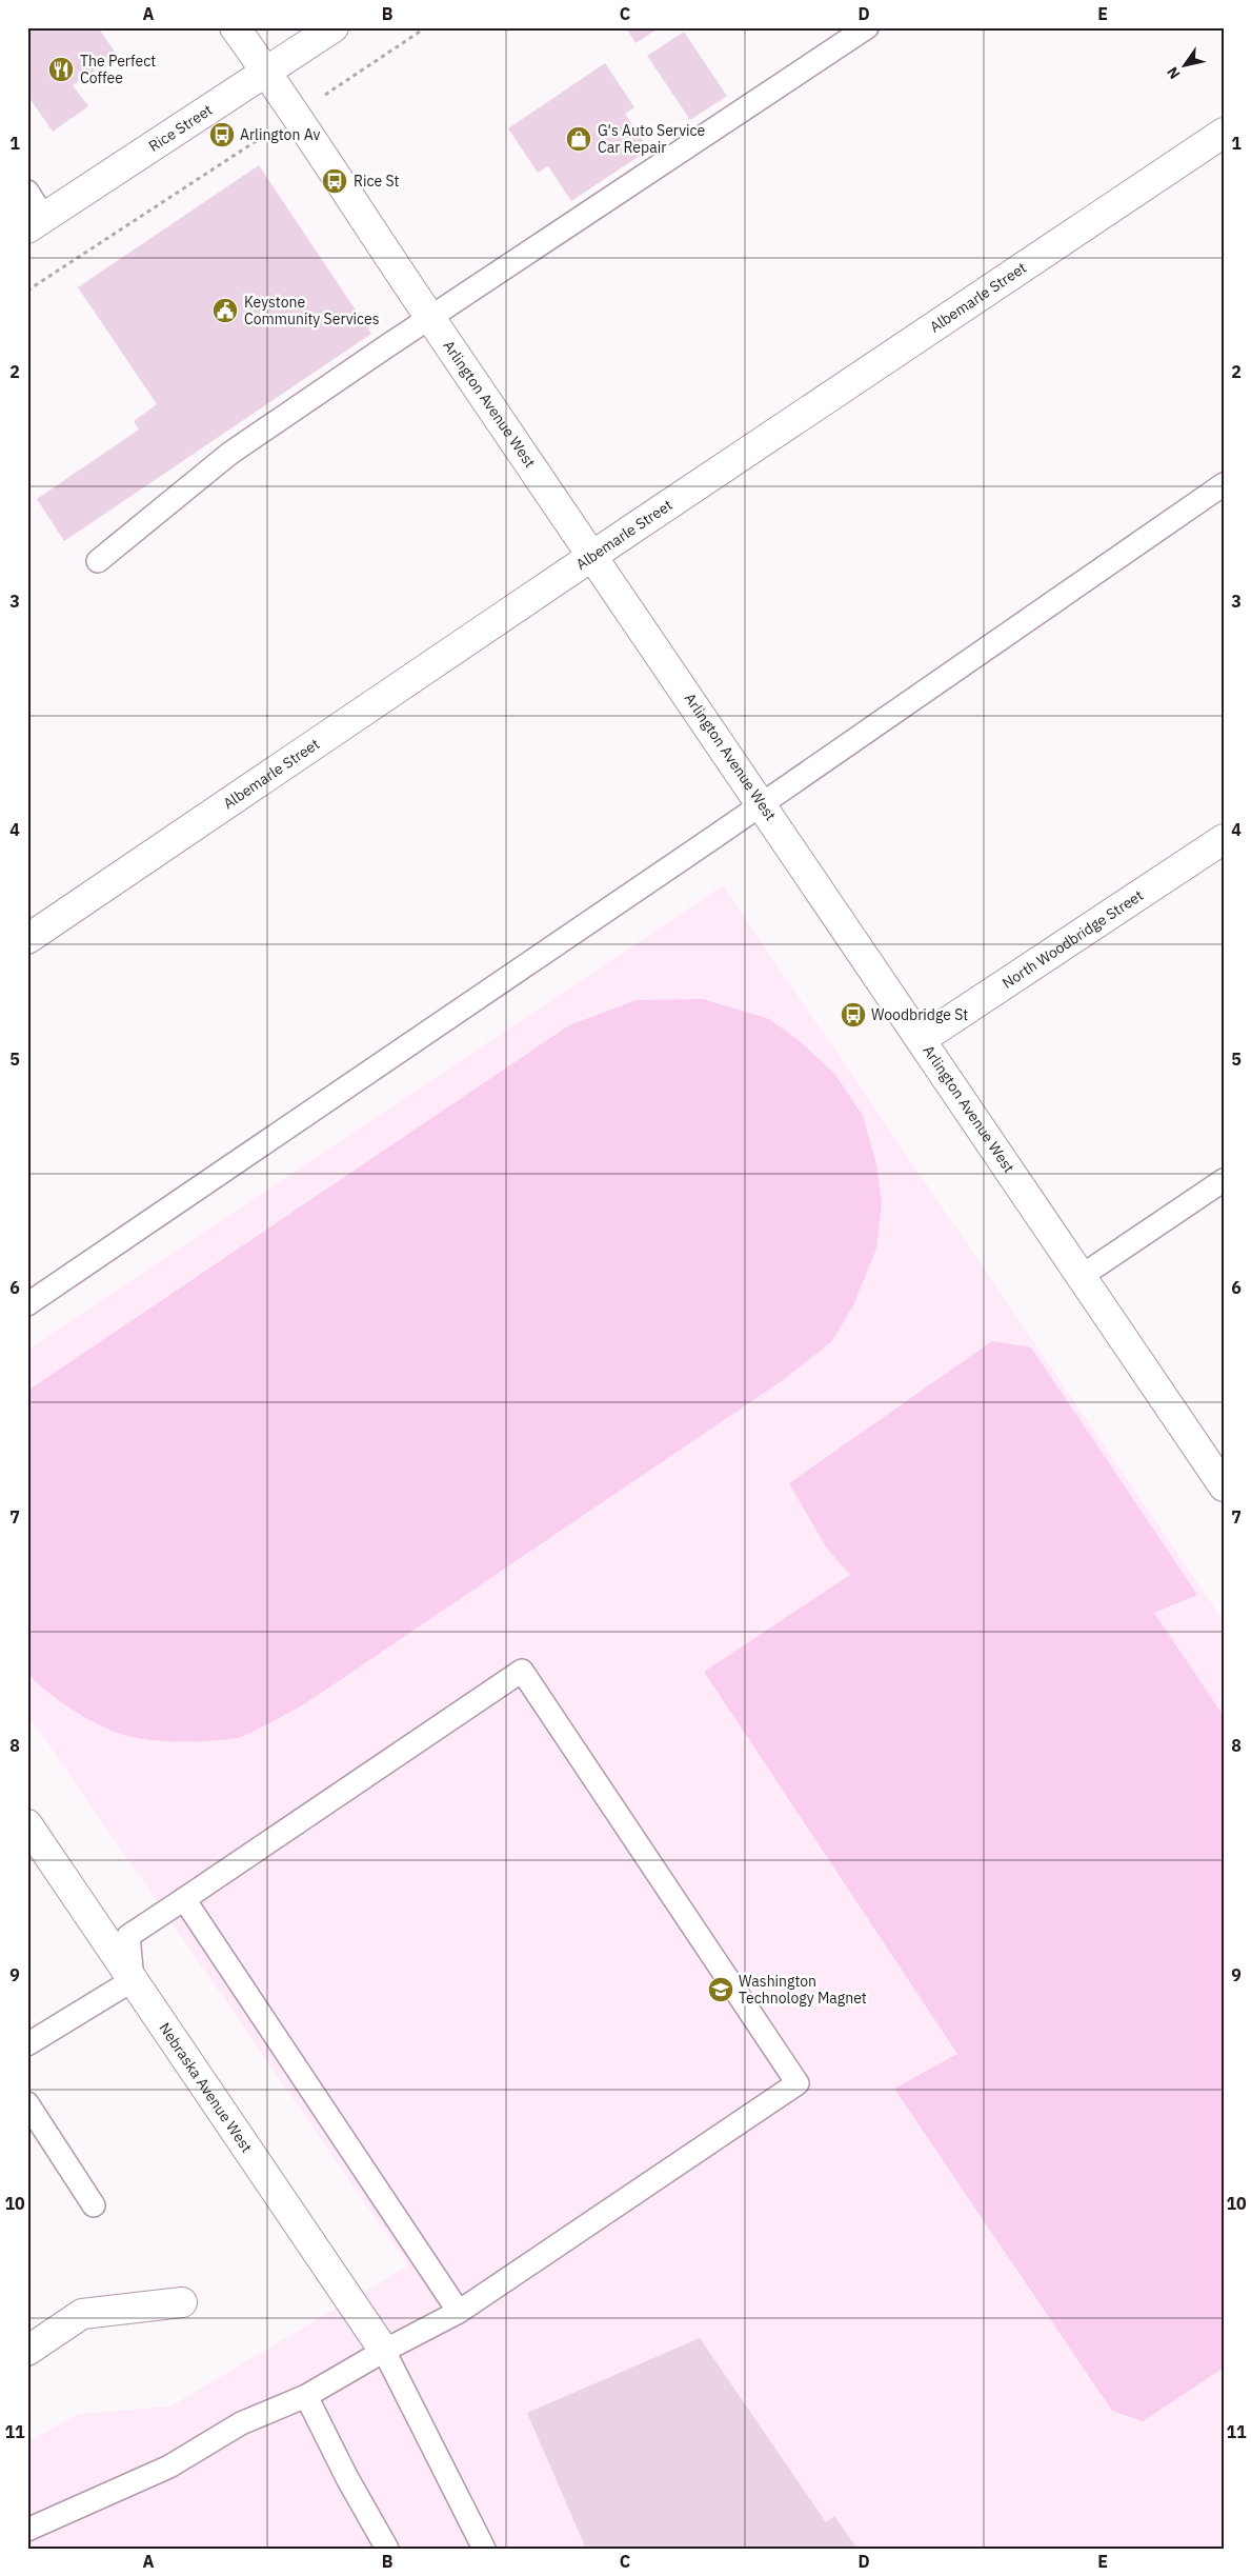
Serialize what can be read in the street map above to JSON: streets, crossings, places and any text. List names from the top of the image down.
{
  "streets": {
    "street": [
      "Rice Street",
      "Albemarle Street",
      "Arlington Avenue West",
      "North Woodbridge Street",
      "Nebraska Avenue West"
    ]
  },
  "crossings": [
    ["Rice Street", "Arlington Avenue West"],
    ["Albemarle Street", "Arlington Avenue West"],
    ["Arlington Avenue West", "North Woodbridge Street"]
  ],
  "places": {
    "restaurant": ["The Perfect Coffee"],
    "bus stop": ["Arlington Av", "Rice St", "Woodbridge St"],
    "shop": ["G's Auto Service Car Repair"],
    "public building": ["Keystone Community Services"],
    "school or university": ["Washington Technology Magnet"]
  },
  "north": "bottom left",
  "grid": {
    "columns": [
      "A",
      "B",
      "C",
      "D",
      "E"
    ],
    "rows": [
      "1",
      "2",
      "3",
      "4",
      "5",
      "6",
      "7",
      "8",
      "9",
      "10",
      "11"
    ]
  }
}
